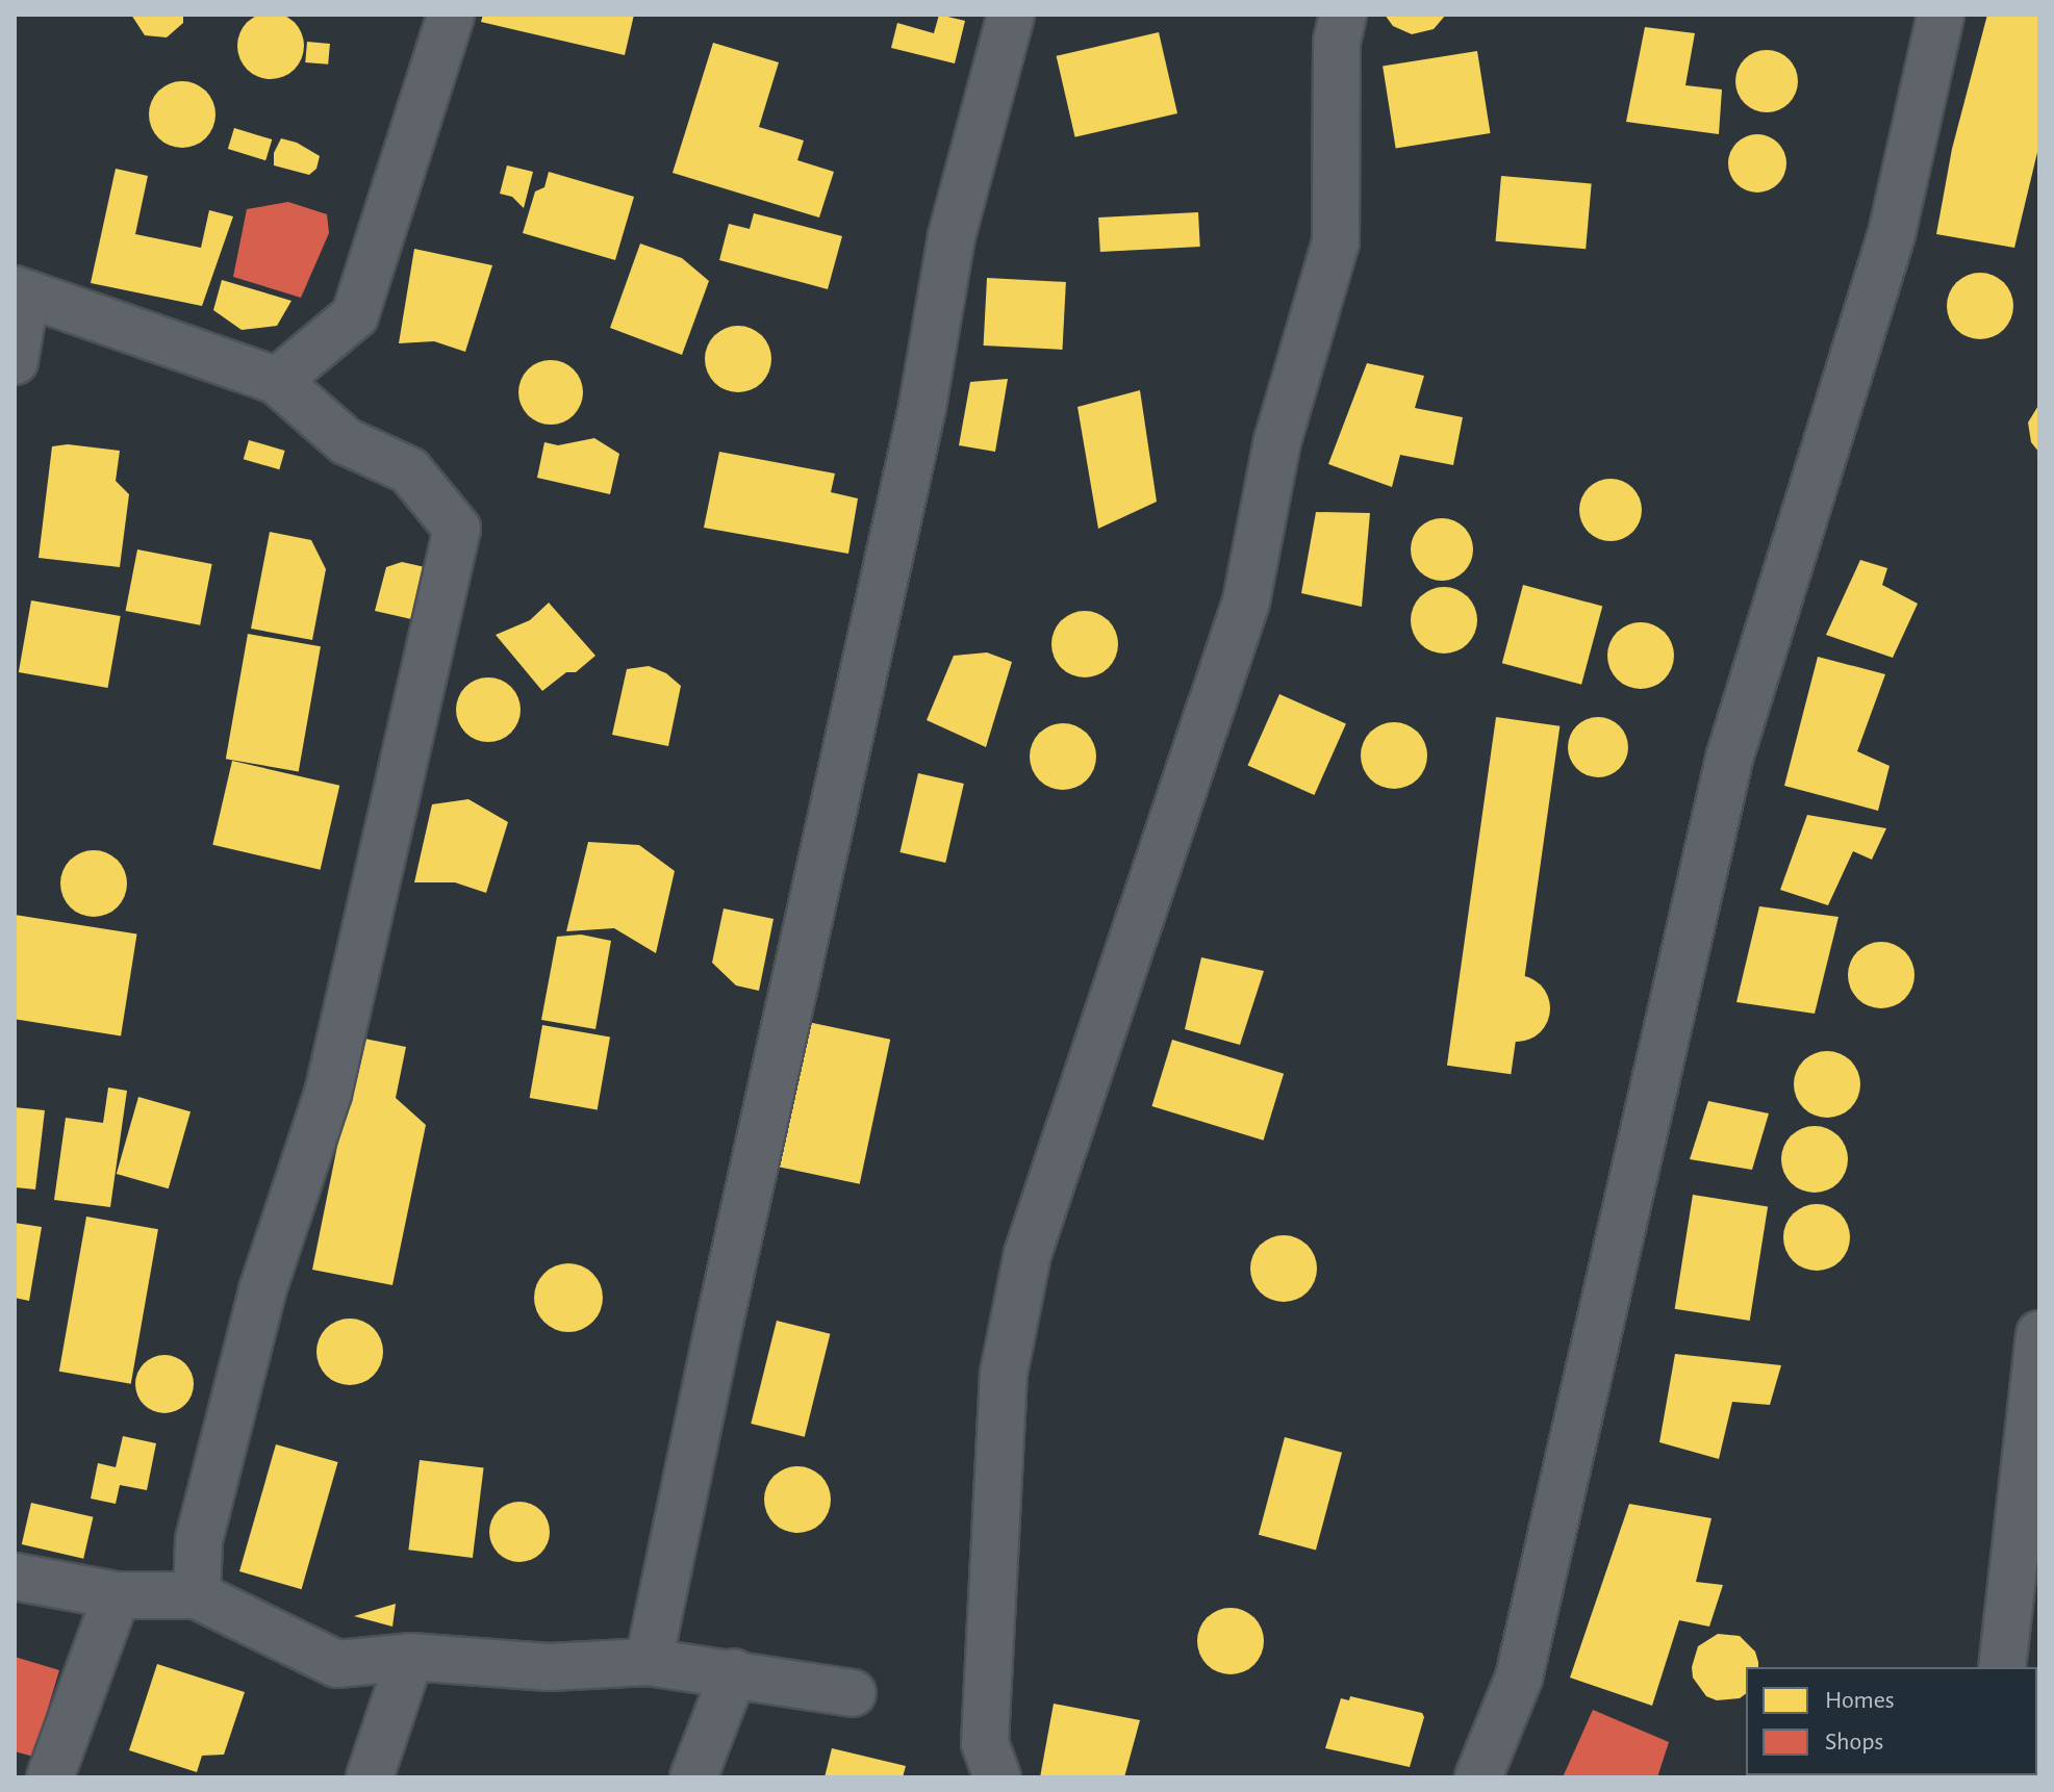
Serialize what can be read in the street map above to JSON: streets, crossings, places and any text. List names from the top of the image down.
{
  "legend": ["Homes", "Shops"]
}
